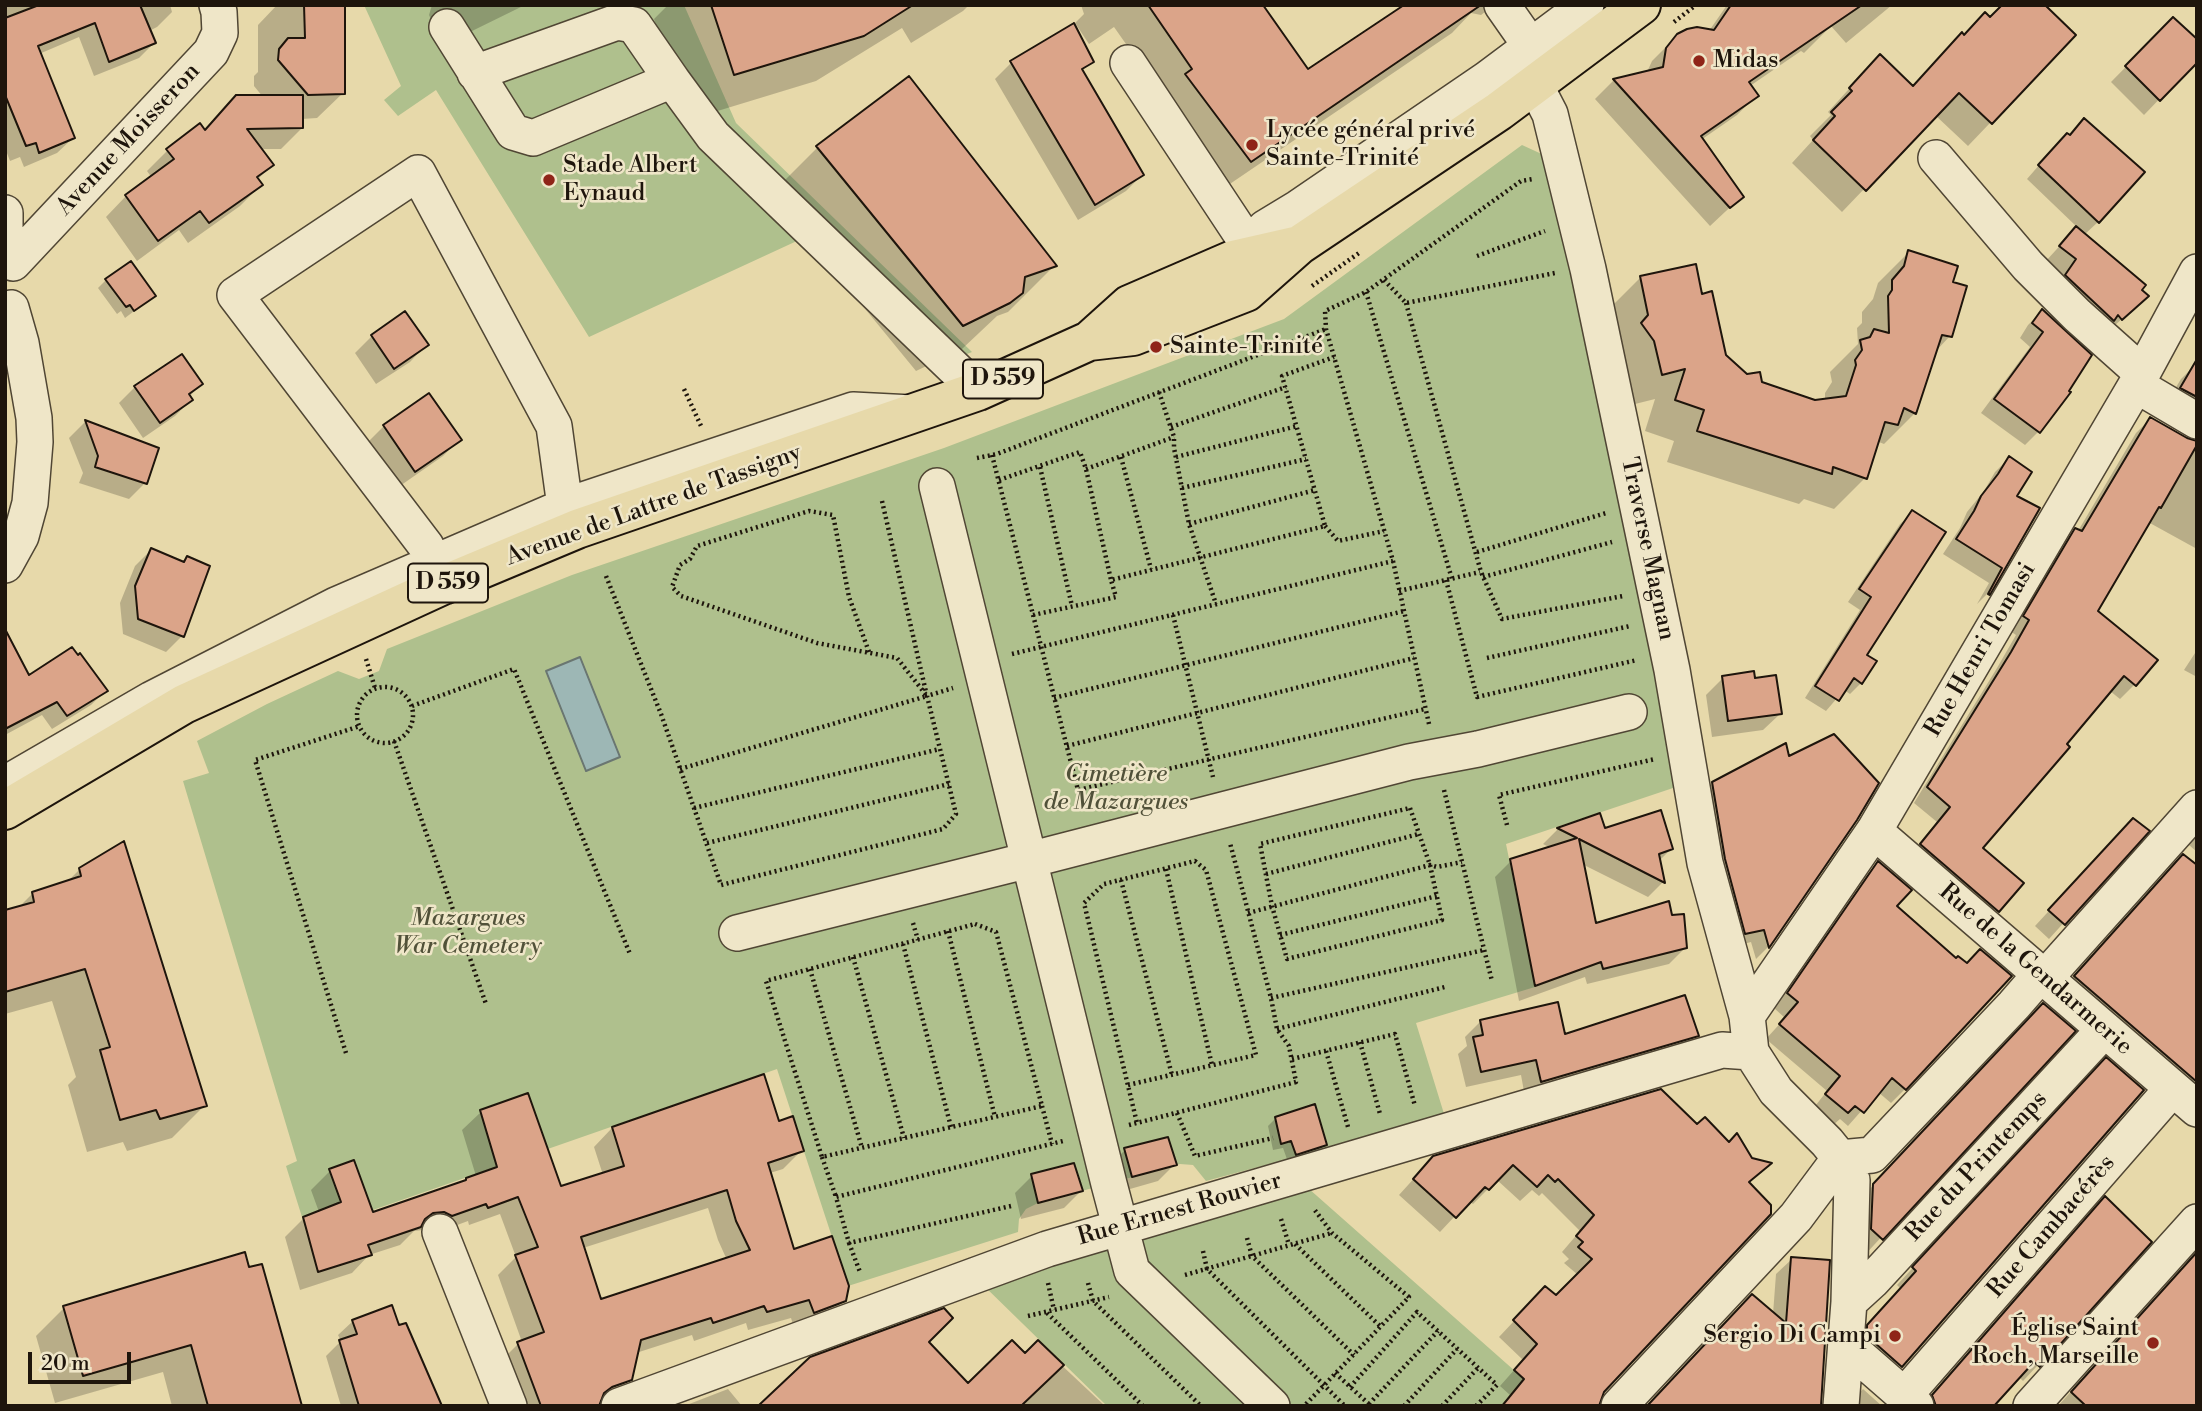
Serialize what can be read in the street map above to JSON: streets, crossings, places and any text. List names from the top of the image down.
{
  "streets": {
    "main road": ["D 559", "Avenue de Lattre de Tassigny"],
    "street": [
      "Avenue Moisseron",
      "Traverse Magnan",
      "Rue Henri Tomasi",
      "Rue de la Gendarmerie",
      "Rue du Printemps",
      "Rue Ernest Rouvier",
      "Rue Cambacérès"
    ]
  },
  "crossings": [
    ["Avenue de Lattre de Tassigny", "Traverse Magnan"],
    ["Traverse Magnan", "Rue Henri Tomasi"],
    ["Traverse Magnan", "Rue Ernest Rouvier"],
    ["Rue Henri Tomasi", "Rue de la Gendarmerie"],
    ["Rue de la Gendarmerie", "Rue du Printemps"],
    ["Rue de la Gendarmerie", "Rue Cambacérès"]
  ],
  "parks": ["Cimetière de Mazargues", "Mazargues War Cemetery"],
  "places": [
    "Midas",
    "Lycée général privé Sainte-Trinité",
    "Stade Albert Eynaud",
    "Sainte-Trinité",
    "Sergio Di Campi",
    "Église Saint Roch, Marseille"
  ],
  "scale_bar": "20 m"
}
